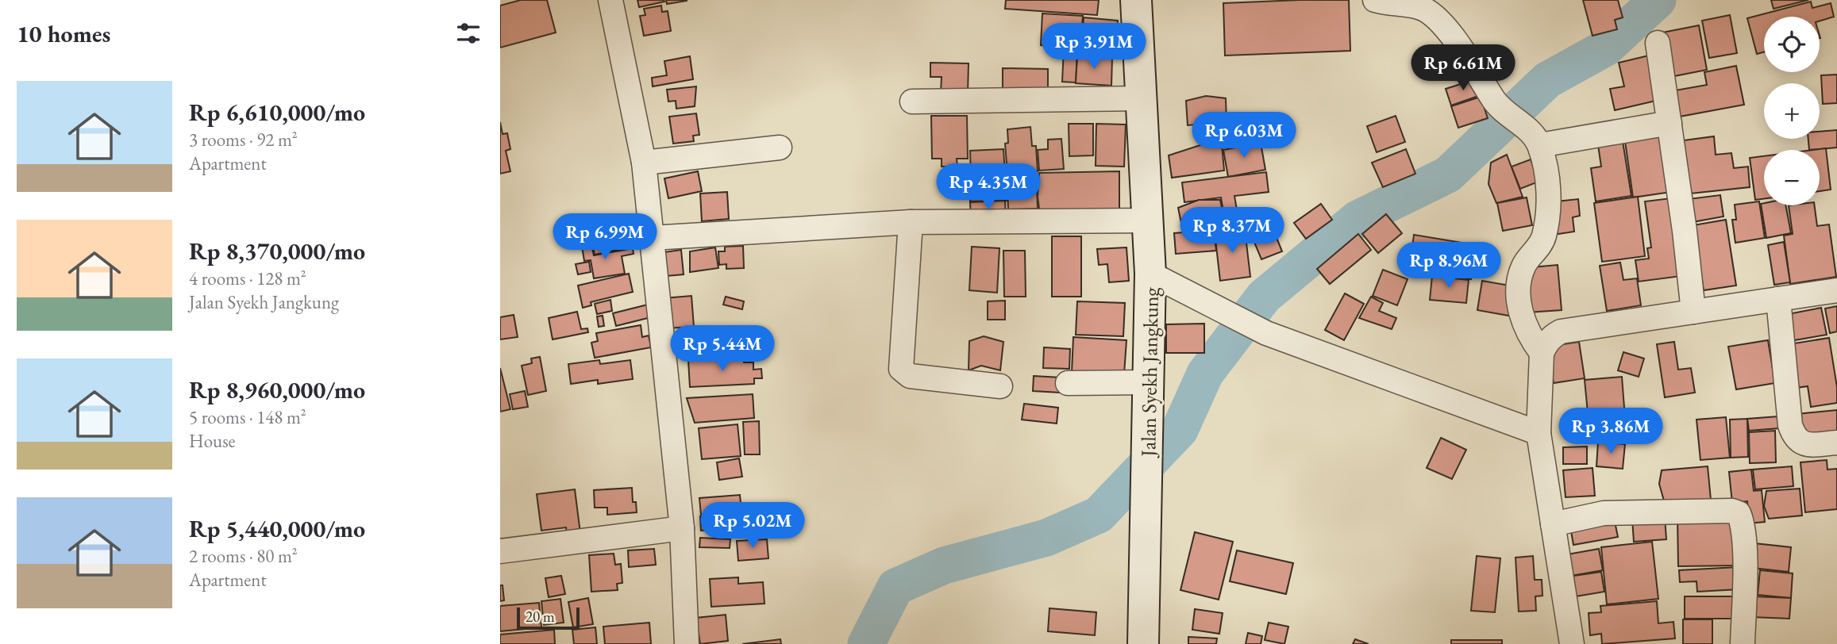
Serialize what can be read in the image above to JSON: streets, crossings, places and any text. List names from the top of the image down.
{
  "streets": {
    "main road": ["Jalan Syekh Jangkung"]
  },
  "scale_bar": "20 m",
  "page": {
    "heading": "10 homes",
    "map_buttons": ["+", "−"],
    "price": [
      "Rp 3.91M",
      "Rp 6.61M",
      "Rp 6.03M",
      "Rp 4.35M",
      "Rp 8.37M",
      "Rp 6.99M",
      "Rp 8.96M",
      "Rp 5.44M",
      "Rp 3.86M",
      "Rp 5.02M"
    ],
    "list": [
      {
        "name": "Rp 6,610,000/mo",
        "note": "3 rooms · 92 m² · Apartment"
      },
      {
        "name": "Rp 8,370,000/mo",
        "note": "4 rooms · 128 m² · Jalan Syekh Jangkung"
      },
      {
        "name": "Rp 8,960,000/mo",
        "note": "5 rooms · 148 m² · House"
      },
      {
        "name": "Rp 5,440,000/mo",
        "note": "2 rooms · 80 m² · Apartment"
      }
    ],
    "scale": "20 m"
  }
}
